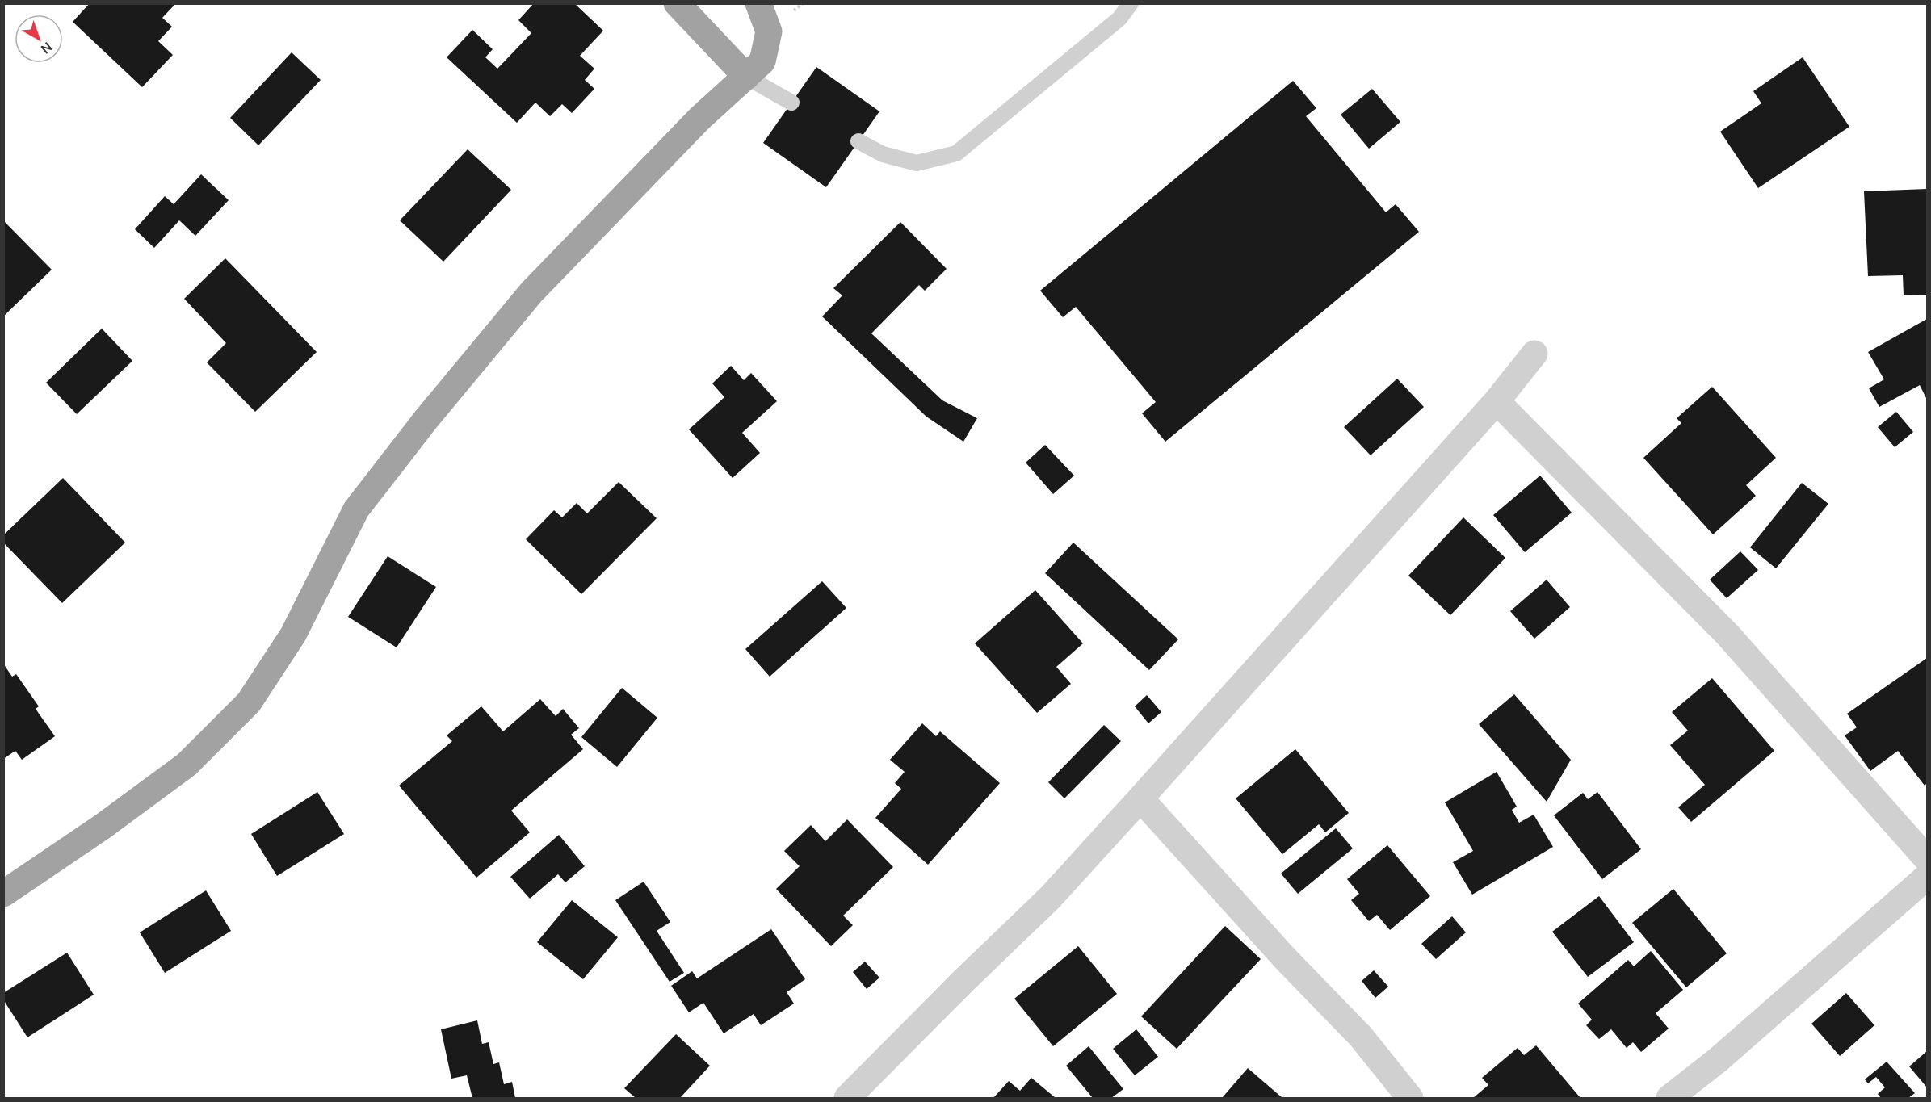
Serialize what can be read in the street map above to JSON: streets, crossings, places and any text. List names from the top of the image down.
{
  "north": "bottom right"
}
